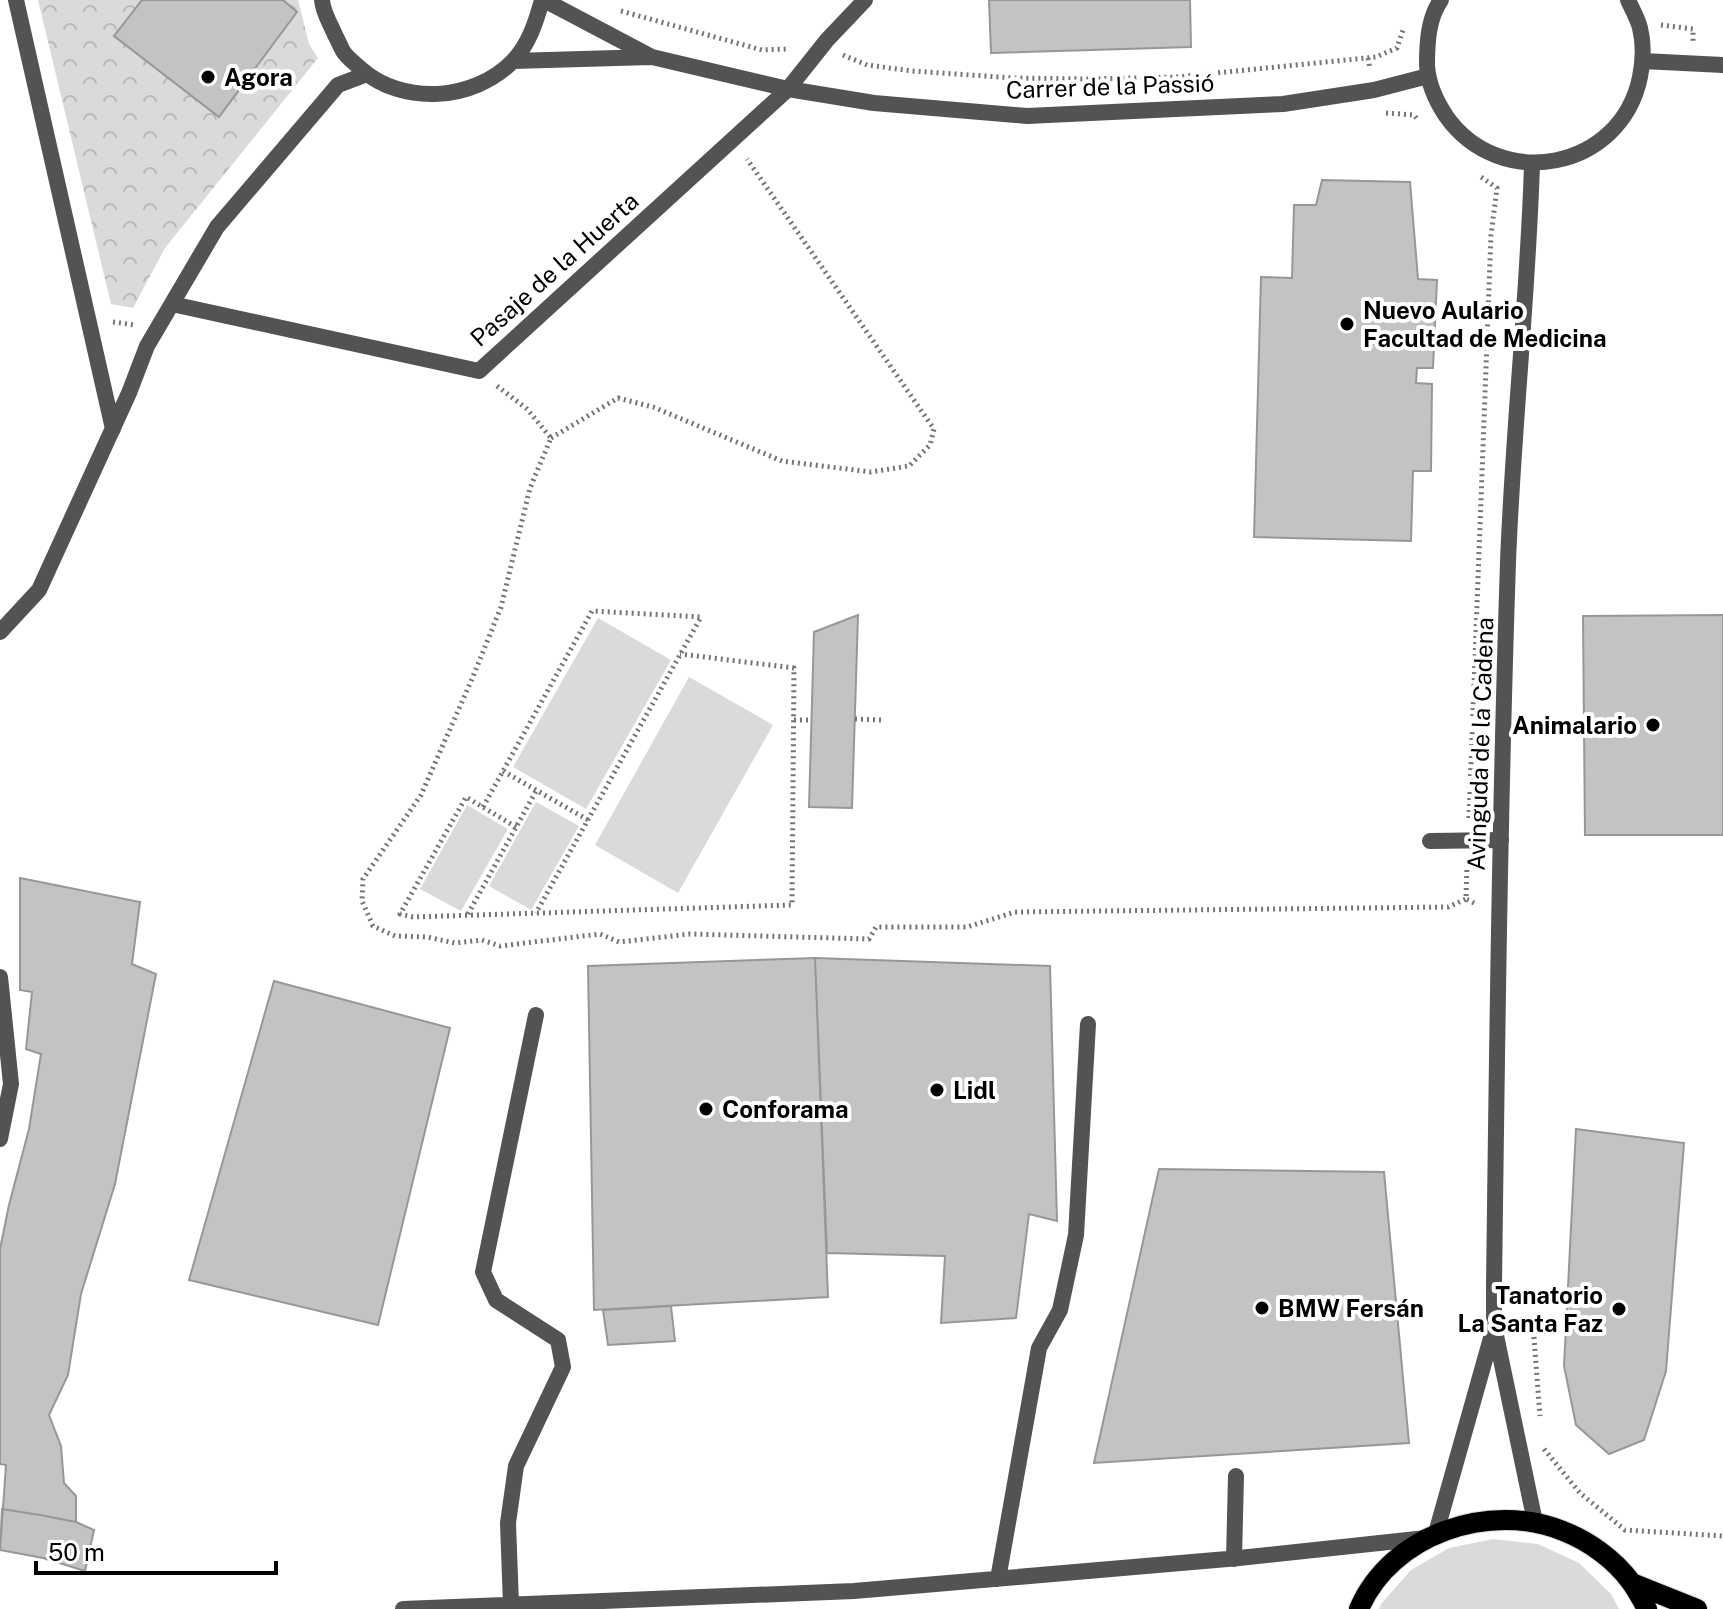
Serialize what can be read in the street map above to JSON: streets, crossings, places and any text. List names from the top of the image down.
{
  "streets": {
    "street": ["Carrer de la Passió", "Pasaje de la Huerta", "Avinguda de la Cadena"]
  },
  "crossings": [
    ["Carrer de la Passió", "Pasaje de la Huerta"]
  ],
  "places": [
    "Agora",
    "Nuevo Aulario Facultad de Medicina",
    "Animalario",
    "Lidl",
    "Conforama",
    "BMW Fersán",
    "Tanatorio La Santa Faz"
  ],
  "scale_bar": "50 m"
}
